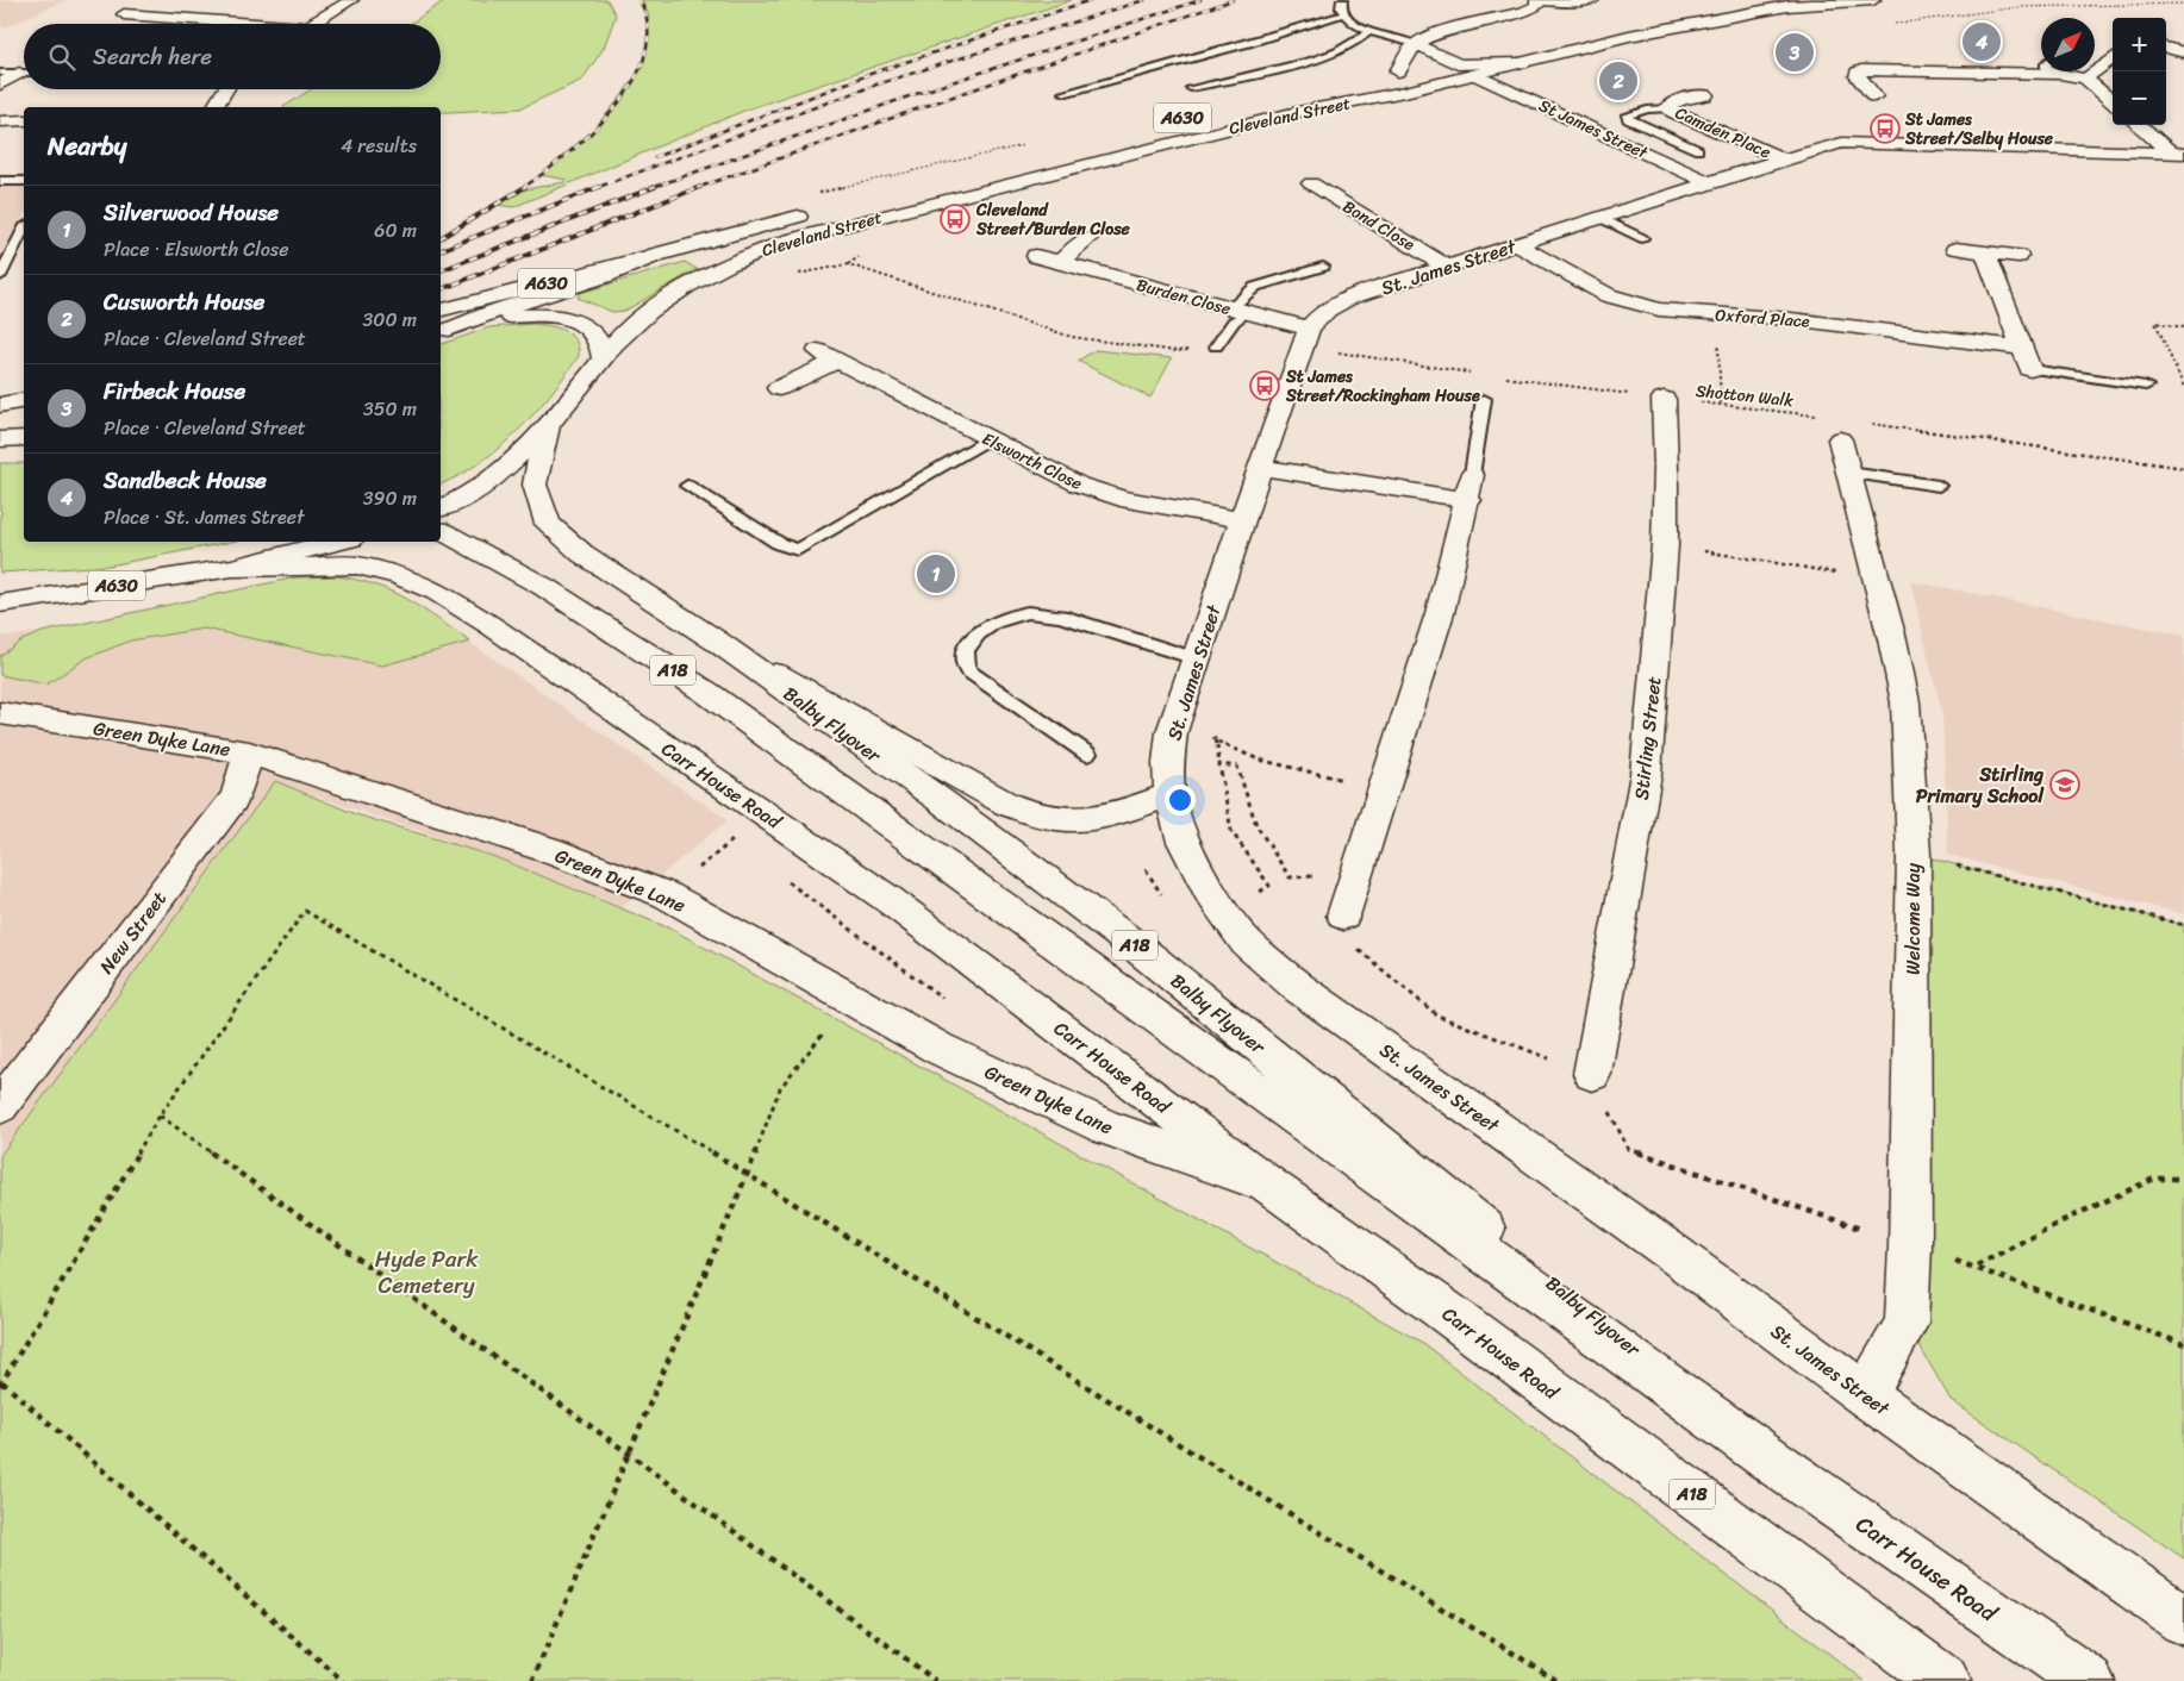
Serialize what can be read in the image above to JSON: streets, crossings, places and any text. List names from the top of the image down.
{
  "streets": {
    "main road": [
      "Cleveland Street",
      "A630",
      "St James Street",
      "Camden Place",
      "Bond Close",
      "St. James Street",
      "Burden Close",
      "Oxford Place",
      "Elsworth Close",
      "A18",
      "Balby Flyover",
      "Green Dyke Lane",
      "Stirling Street",
      "Carr House Road",
      "Welcome Way",
      "New Street"
    ],
    "path": ["Shotton Walk"]
  },
  "crossings": [
    ["Cleveland Street", "A630"],
    ["Cleveland Street", "St James Street"],
    ["Cleveland Street", "Balby Flyover"],
    ["A630", "Balby Flyover"],
    ["A630", "Carr House Road"],
    ["St James Street", "St. James Street"],
    ["Camden Place", "St. James Street"],
    ["Bond Close", "St. James Street"],
    ["St. James Street", "Burden Close"],
    ["St. James Street", "Oxford Place"],
    ["St. James Street", "Elsworth Close"],
    ["St. James Street", "Welcome Way"],
    ["Shotton Walk", "Stirling Street"],
    ["Shotton Walk", "Welcome Way"],
    ["Balby Flyover", "Carr House Road"],
    ["Green Dyke Lane", "Carr House Road"],
    ["Green Dyke Lane", "New Street"]
  ],
  "parks": ["Hyde Park Cemetery"],
  "places": {
    "bus stop": ["St James Street/Selby House", "Cleveland Street/Burden Close", "St James Street/Rockingham House"],
    "school or university": ["Stirling Primary School"]
  },
  "north": "top right",
  "page": {
    "map_buttons": ["+", "−"],
    "pins": [
      "4",
      "3",
      "2",
      "1"
    ],
    "search": "Search here",
    "heading": ["Nearby", "4 results"],
    "list": [
      {
        "mark": "1",
        "name": "Silverwood House",
        "note": "Place · Elsworth Close",
        "value": "60 m"
      },
      {
        "mark": "2",
        "name": "Cusworth House",
        "note": "Place · Cleveland Street",
        "value": "300 m"
      },
      {
        "mark": "3",
        "name": "Firbeck House",
        "note": "Place · Cleveland Street",
        "value": "350 m"
      },
      {
        "mark": "4",
        "name": "Sandbeck House",
        "note": "Place · St. James Street",
        "value": "390 m"
      }
    ]
  }
}
